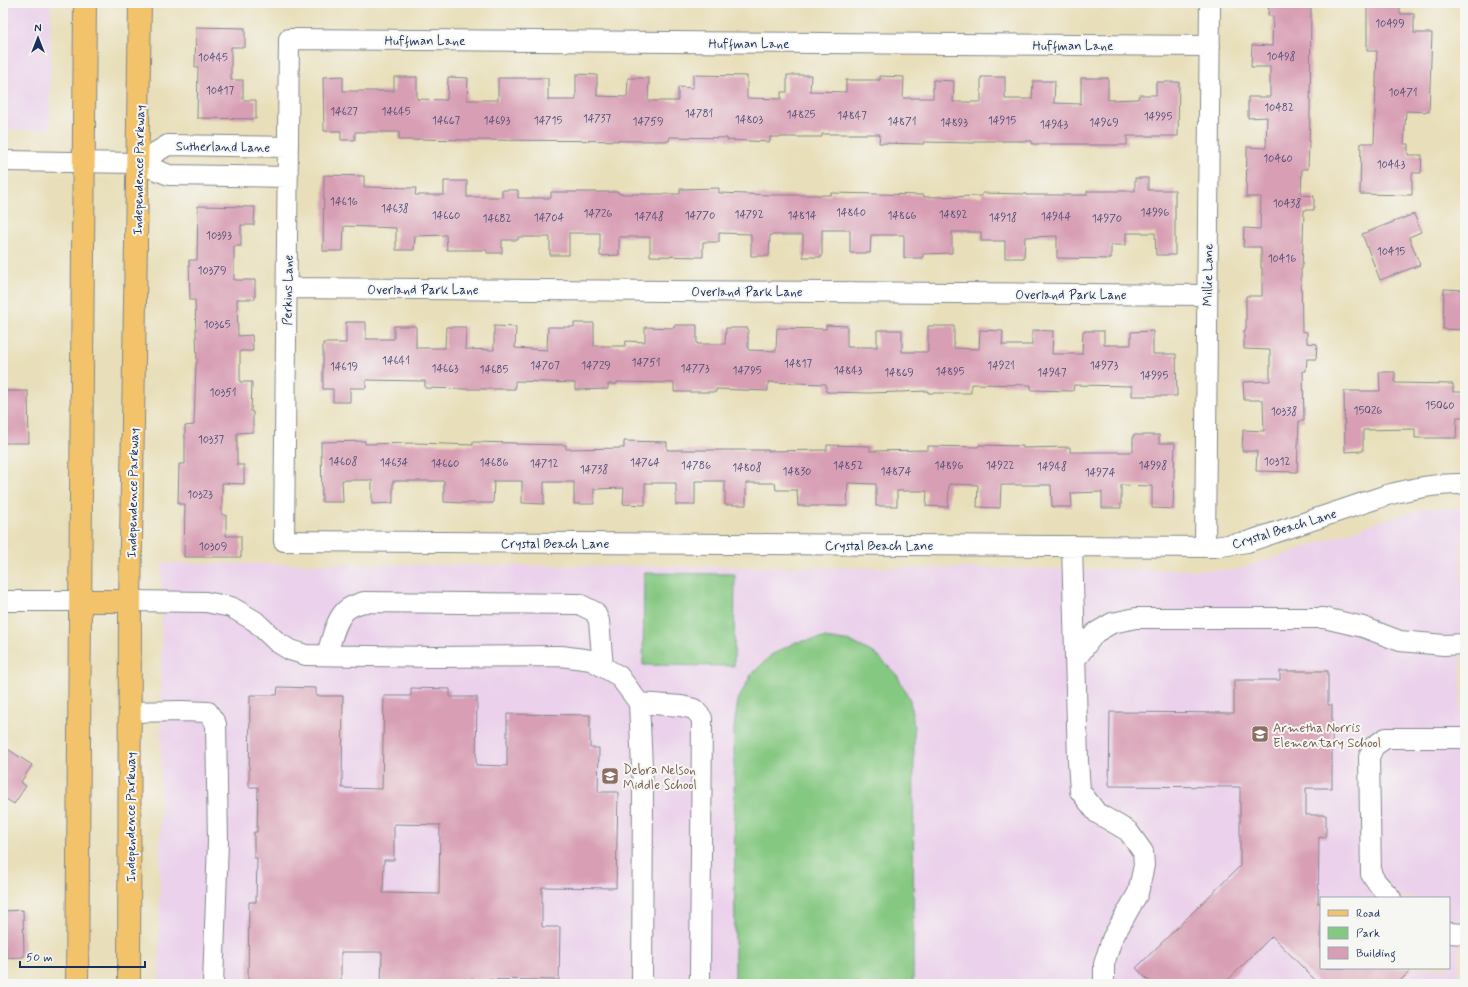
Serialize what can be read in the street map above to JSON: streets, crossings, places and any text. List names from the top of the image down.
{
  "streets": {
    "main road": ["Independence Parkway"],
    "street": [
      "Huffman Lane",
      "Sutherland Lane",
      "Millie Lane",
      "Overland Park Lane",
      "Perkins Lane",
      "Crystal Beach Lane"
    ]
  },
  "crossings": [
    ["Huffman Lane", "Millie Lane"],
    ["Huffman Lane", "Perkins Lane"],
    ["Sutherland Lane", "Independence Parkway"],
    ["Sutherland Lane", "Perkins Lane"],
    ["Millie Lane", "Overland Park Lane"],
    ["Millie Lane", "Crystal Beach Lane"],
    ["Overland Park Lane", "Perkins Lane"],
    ["Perkins Lane", "Crystal Beach Lane"]
  ],
  "places": {
    "school or university": ["Armetha Norris Elementary School", "Debra Nelson Middle School"]
  },
  "house_numbers": [
    "10499",
    "10498",
    "10445",
    "10417",
    "10471",
    "10482",
    "14627",
    "14645",
    "14781",
    "14825",
    "14847",
    "14995",
    "14737",
    "14803",
    "14667",
    "14693",
    "14715",
    "14915",
    "14759",
    "14871",
    "14893",
    "14969",
    "14943",
    "10460",
    "10443",
    "14616",
    "10438",
    "14638",
    "14840",
    "14996",
    "14726",
    "14792",
    "14892",
    "14660",
    "14770",
    "14814",
    "14866",
    "14748",
    "14944",
    "14704",
    "14918",
    "14682",
    "14970",
    "10393",
    "10415",
    "10416",
    "10379",
    "10365",
    "14641",
    "14751",
    "14817",
    "14707",
    "14729",
    "14921",
    "14973",
    "14619",
    "14663",
    "14773",
    "14685",
    "14795",
    "14843",
    "14895",
    "14869",
    "14947",
    "14995",
    "10351",
    "15060",
    "15026",
    "10338",
    "10337",
    "14608",
    "10312",
    "14634",
    "14686",
    "14764",
    "14660",
    "14712",
    "14786",
    "14852",
    "14896",
    "14922",
    "14998",
    "14948",
    "14808",
    "14738",
    "14830",
    "14874",
    "14974",
    "10323",
    "10309"
  ],
  "legend": ["Road", "Park", "Building"],
  "scale_bar": "50 m",
  "north": "top"
}
